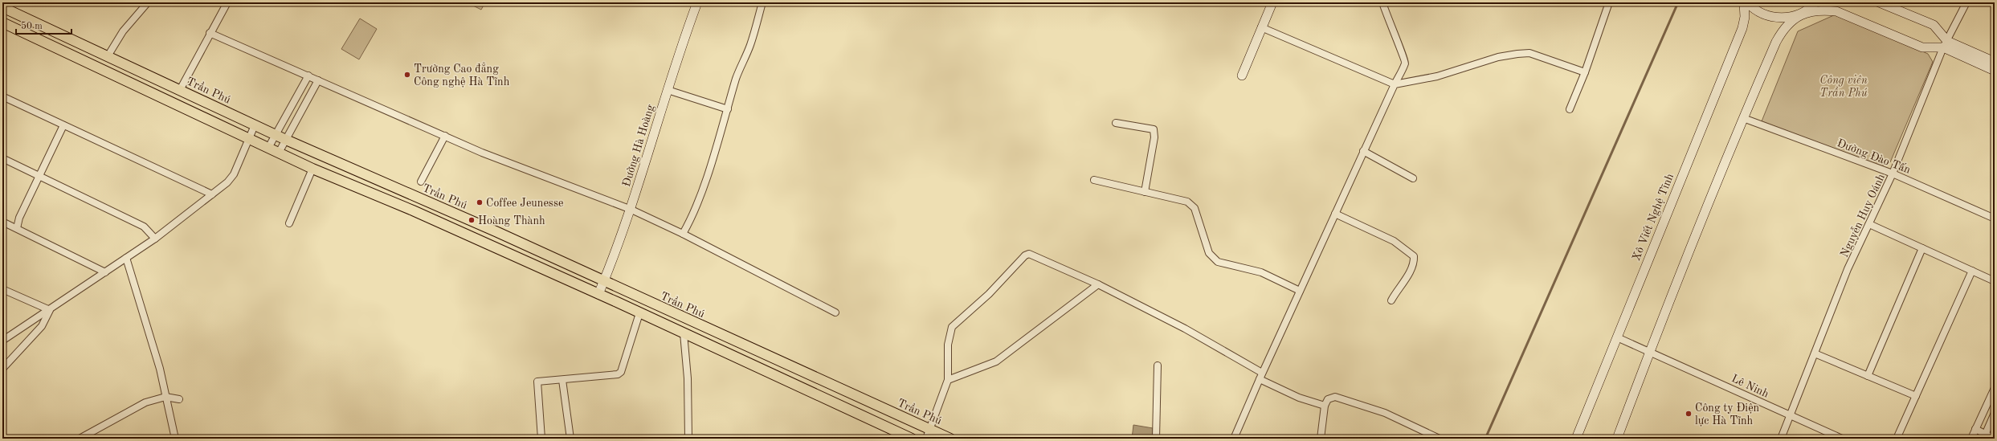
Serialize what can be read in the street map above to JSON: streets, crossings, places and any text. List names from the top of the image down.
{
  "streets": {
    "main road": ["Trần Phú"],
    "street": [
      "Đường Hà Hoàng",
      "Đường Đào Tấn",
      "Nguyễn Huy Oánh",
      "Xô Viết Nghệ Tĩnh",
      "Lê Ninh"
    ]
  },
  "crossings": [
    ["Trần Phú", "Đường Hà Hoàng"],
    ["Đường Đào Tấn", "Nguyễn Huy Oánh"],
    ["Nguyễn Huy Oánh", "Lê Ninh"],
    ["Xô Viết Nghệ Tĩnh", "Lê Ninh"]
  ],
  "parks": ["Công viên Trần Phú"],
  "places": [
    "Trường Cao đẳng Công nghệ Hà Tĩnh",
    "Coffee Jeunesse",
    "Hoàng Thành",
    "Công ty Điện lực Hà Tĩnh"
  ],
  "scale_bar": "50 m"
}
